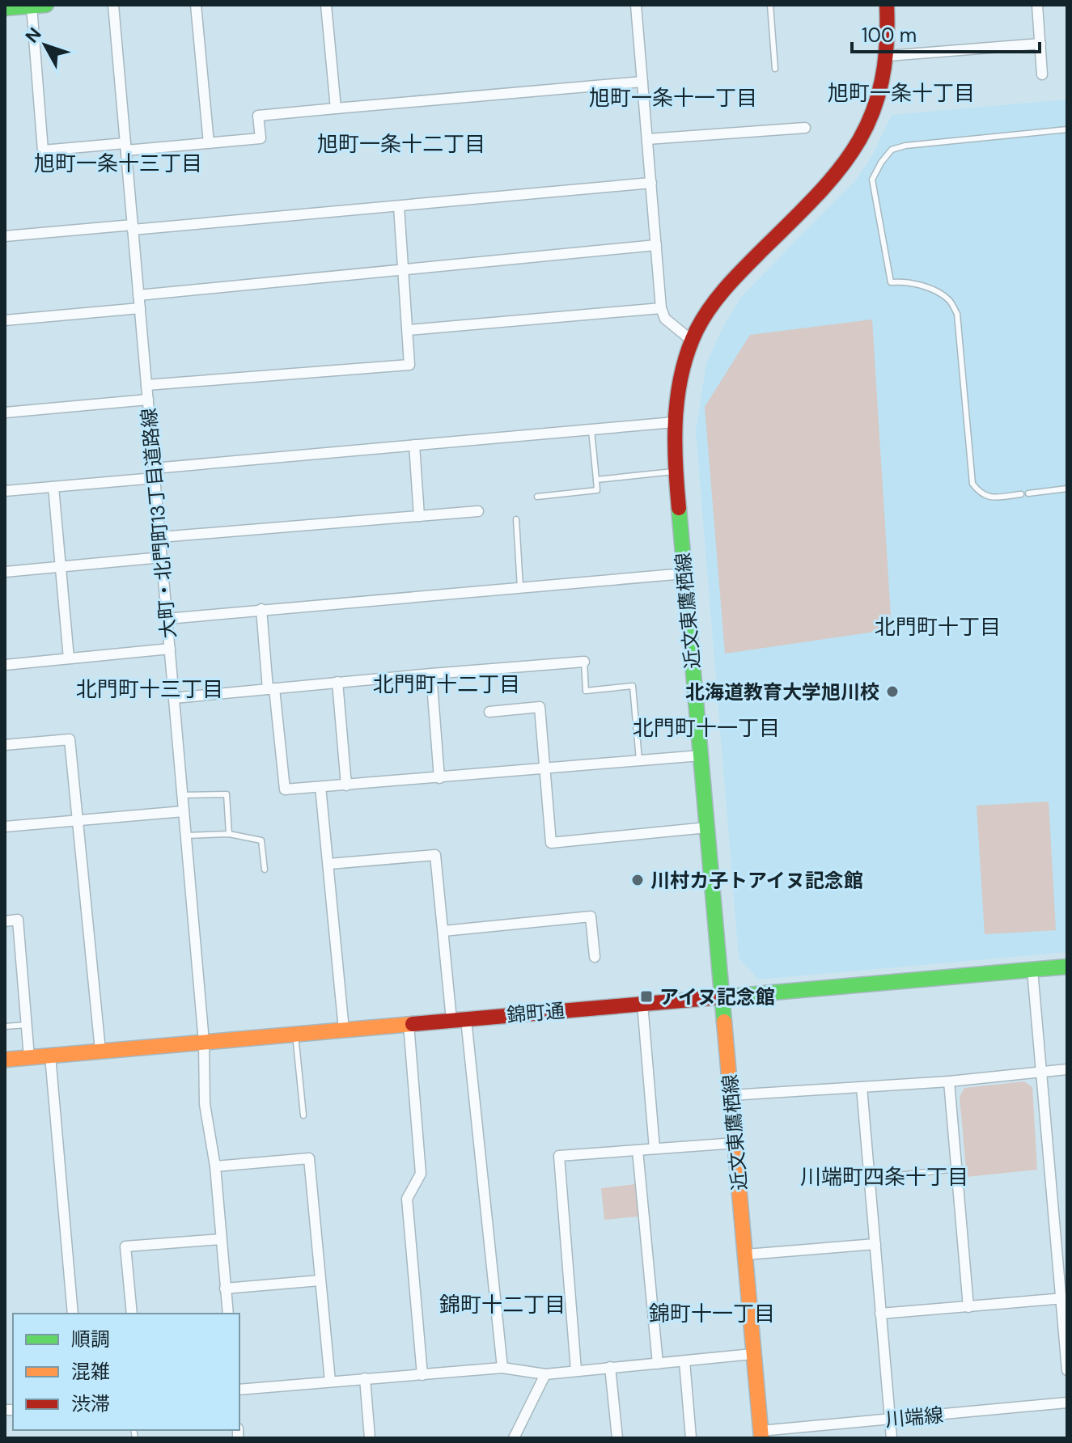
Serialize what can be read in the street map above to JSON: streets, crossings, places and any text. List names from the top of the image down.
{
  "streets": {
    "street": [
      "大町・北門町13丁目道路線",
      "近文東鷹栖線",
      "錦町通",
      "川端線"
    ]
  },
  "crossings": [
    ["大町・北門町13丁目道路線", "錦町通"],
    ["近文東鷹栖線", "錦町通"],
    ["近文東鷹栖線", "川端線"]
  ],
  "districts": [
    "旭町一条十丁目",
    "旭町一条十一丁目",
    "旭町一条十二丁目",
    "旭町一条十三丁目",
    "北門町十丁目",
    "北門町十二丁目",
    "北門町十三丁目",
    "北門町十一丁目",
    "川端町四条十丁目",
    "錦町十二丁目",
    "錦町十一丁目"
  ],
  "places": {
    "other": ["北海道教育大学旭川校", "川村カ子トアイヌ記念館"],
    "transit": ["アイヌ記念館"]
  },
  "legend": ["順調", "混雑", "渋滞"],
  "scale_bar": "100 m",
  "north": "top left"
}
